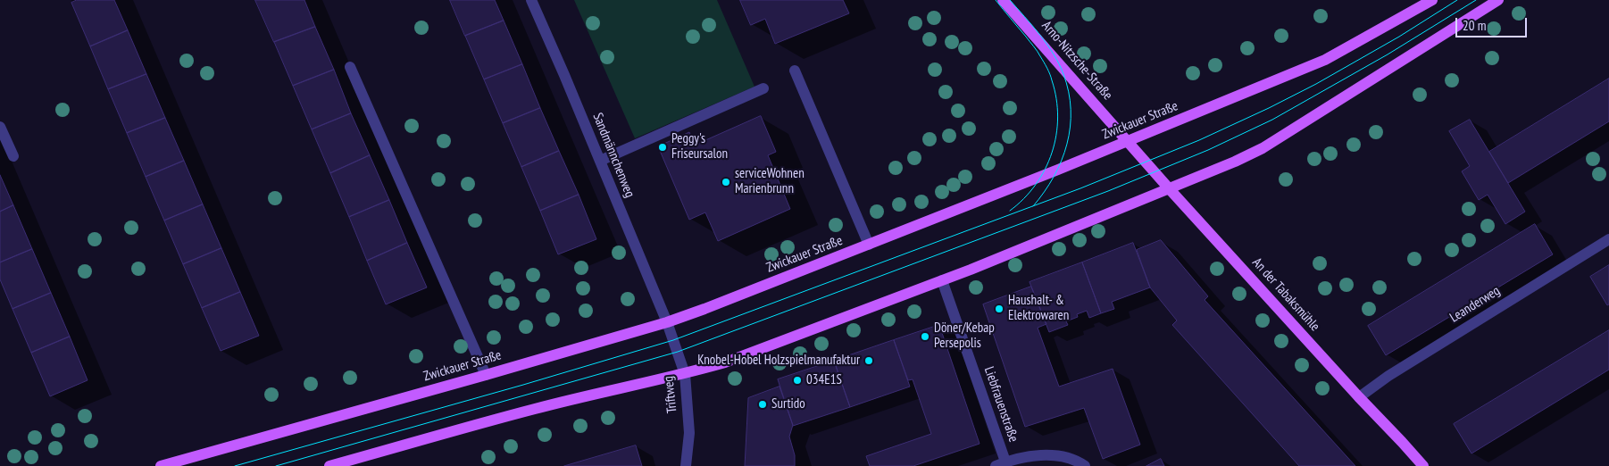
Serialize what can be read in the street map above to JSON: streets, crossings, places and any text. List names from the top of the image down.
{
  "streets": {
    "main road": ["Arno-Nitzsche-Straße", "Zwickauer Straße", "An der Tabaksmühle"],
    "street": [
      "Sandmännchenweg",
      "Leanderweg",
      "Triftweg",
      "Liebfrauenstraße"
    ]
  },
  "crossings": [
    ["Arno-Nitzsche-Straße", "Zwickauer Straße"],
    ["Arno-Nitzsche-Straße", "An der Tabaksmühle"],
    ["Zwickauer Straße", "Sandmännchenweg"],
    ["Zwickauer Straße", "An der Tabaksmühle"],
    ["Zwickauer Straße", "Triftweg"],
    ["Sandmännchenweg", "Triftweg"],
    ["An der Tabaksmühle", "Leanderweg"]
  ],
  "places": [
    "Peggy's Friseursalon",
    "serviceWohnen Marienbrunn",
    "Haushalt- & Elektrowaren",
    "Döner/Kebap Persepolis",
    "Knobel-Hobel Holzspielmanufaktur",
    "034E1S",
    "Surtido"
  ],
  "scale_bar": "20 m"
}
